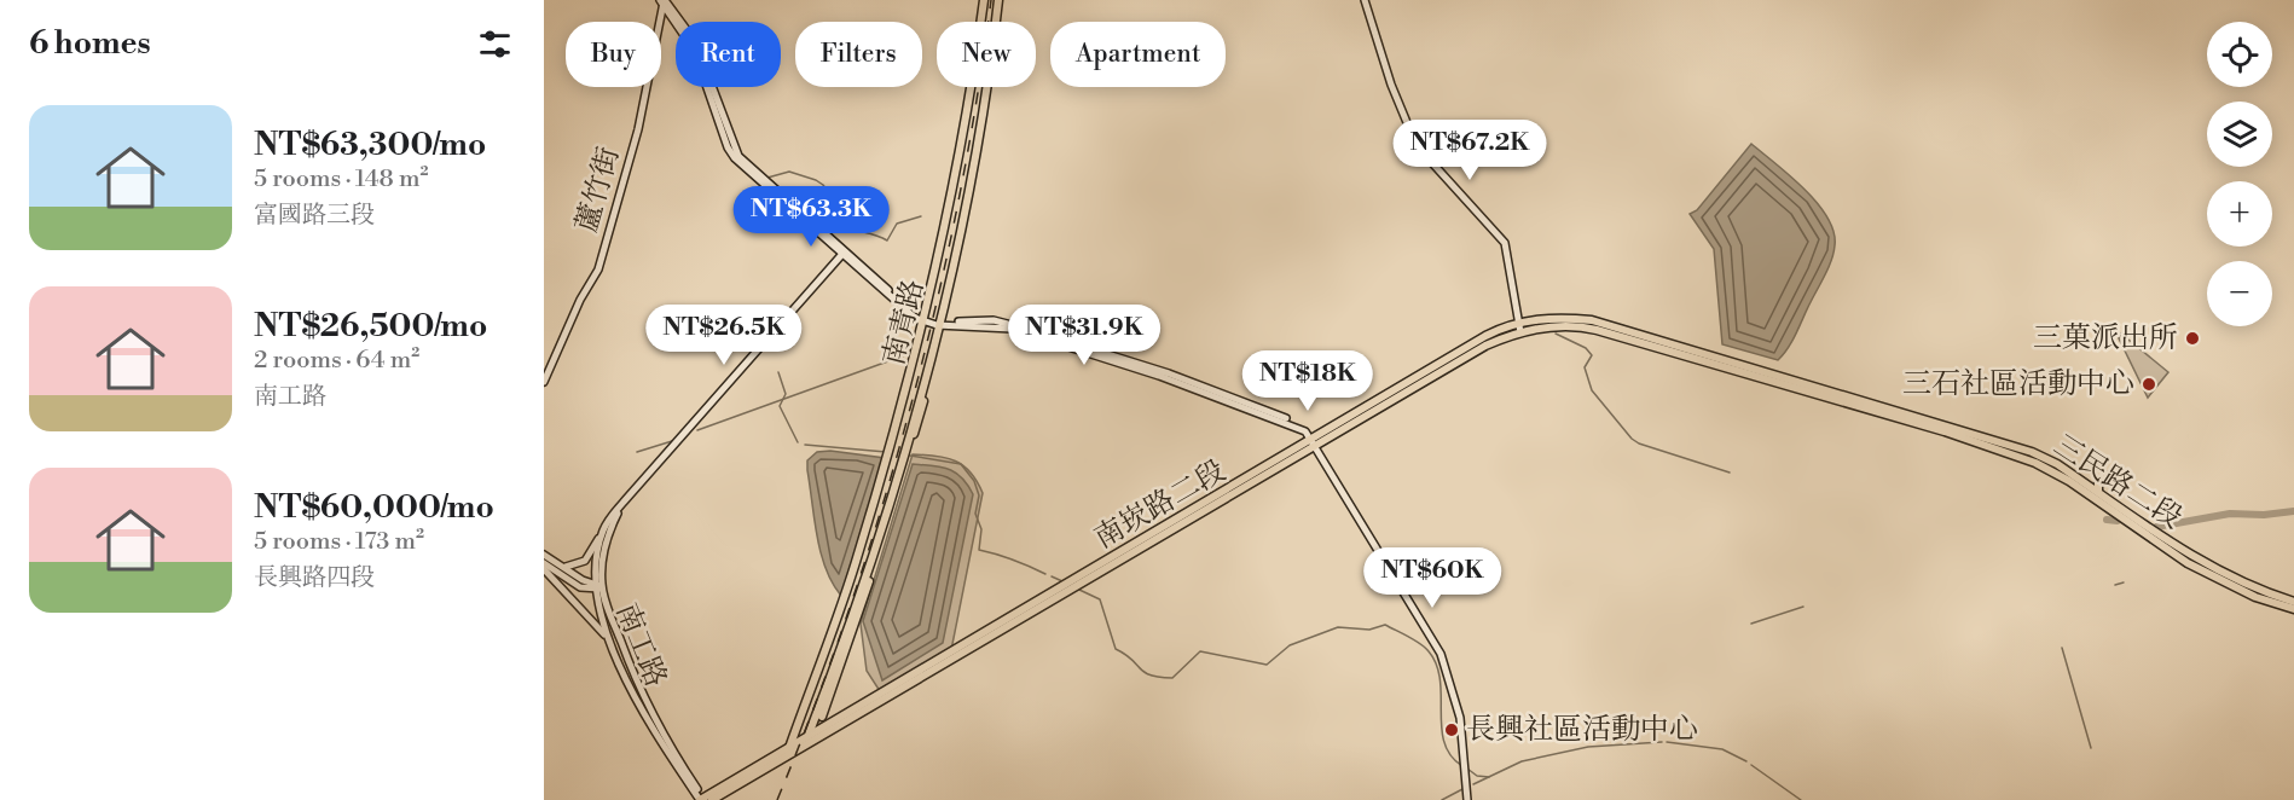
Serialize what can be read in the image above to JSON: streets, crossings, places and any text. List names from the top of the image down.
{
  "streets": {
    "main road": ["南青路", "三民路二段", "南崁路二段"],
    "street": ["蘆竹街", "南工路"]
  },
  "crossings": [
    ["南青路", "南崁路二段"],
    ["三民路二段", "南崁路二段"],
    ["南崁路二段", "南工路"]
  ],
  "places": ["三菓派出所", "三石社區活動中心", "長興社區活動中心"],
  "page": {
    "heading": "6 homes",
    "map_buttons": ["+", "−"],
    "chip": [
      "Buy",
      "Rent",
      "Filters",
      "New",
      "Apartment"
    ],
    "list": [
      {
        "name": "NT$63,300/mo",
        "note": "5 rooms · 148 m² · 富國路三段"
      },
      {
        "name": "NT$26,500/mo",
        "note": "2 rooms · 64 m² · 南工路"
      },
      {
        "name": "NT$60,000/mo",
        "note": "5 rooms · 173 m² · 長興路四段"
      }
    ],
    "price": [
      "NT$67.2K",
      "NT$63.3K",
      "NT$26.5K",
      "NT$31.9K",
      "NT$18K",
      "NT$60K"
    ]
  }
}
